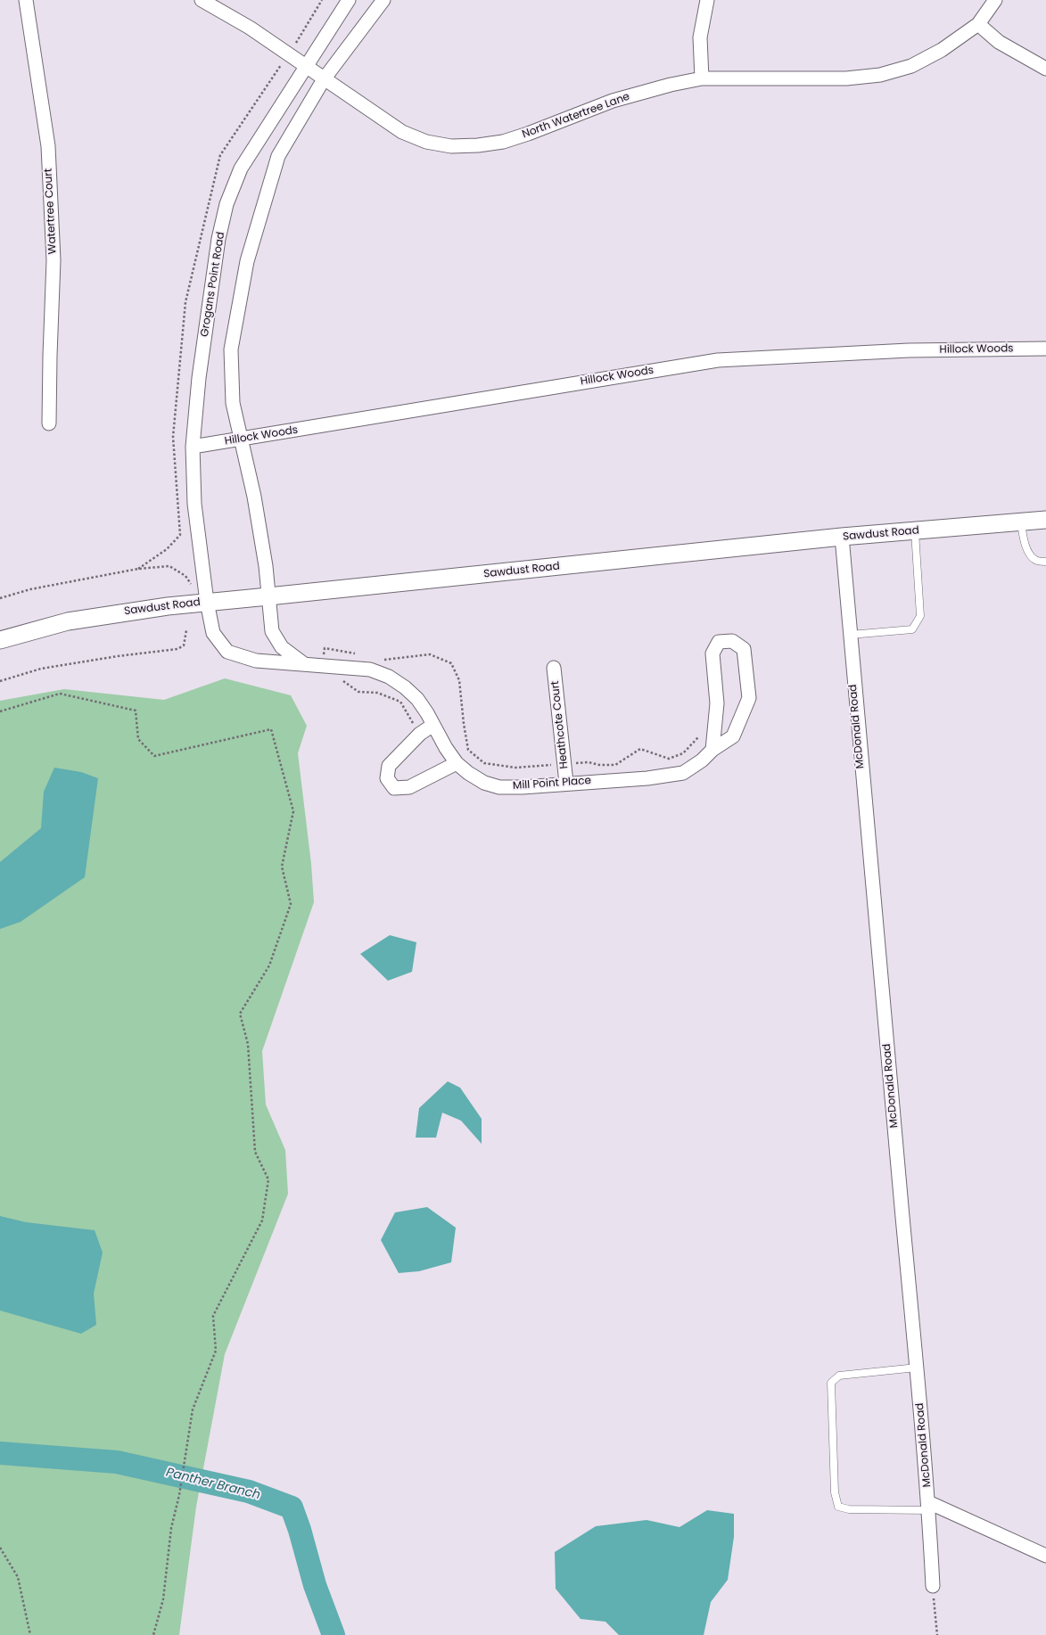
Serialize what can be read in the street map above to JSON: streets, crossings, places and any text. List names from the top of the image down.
{
  "streets": {
    "street": [
      "North Watertree Lane",
      "Watertree Court",
      "Grogans Point Road",
      "Hillock Woods",
      "Sawdust Road",
      "Heathcote Court",
      "McDonald Road",
      "Mill Point Place"
    ]
  },
  "crossings": [
    ["North Watertree Lane", "Grogans Point Road"],
    ["Grogans Point Road", "Hillock Woods"],
    ["Grogans Point Road", "Sawdust Road"],
    ["Grogans Point Road", "Mill Point Place"],
    ["Sawdust Road", "McDonald Road"],
    ["Sawdust Road", "Mill Point Place"],
    ["Heathcote Court", "Mill Point Place"]
  ],
  "water": ["Panther Branch"]
}
